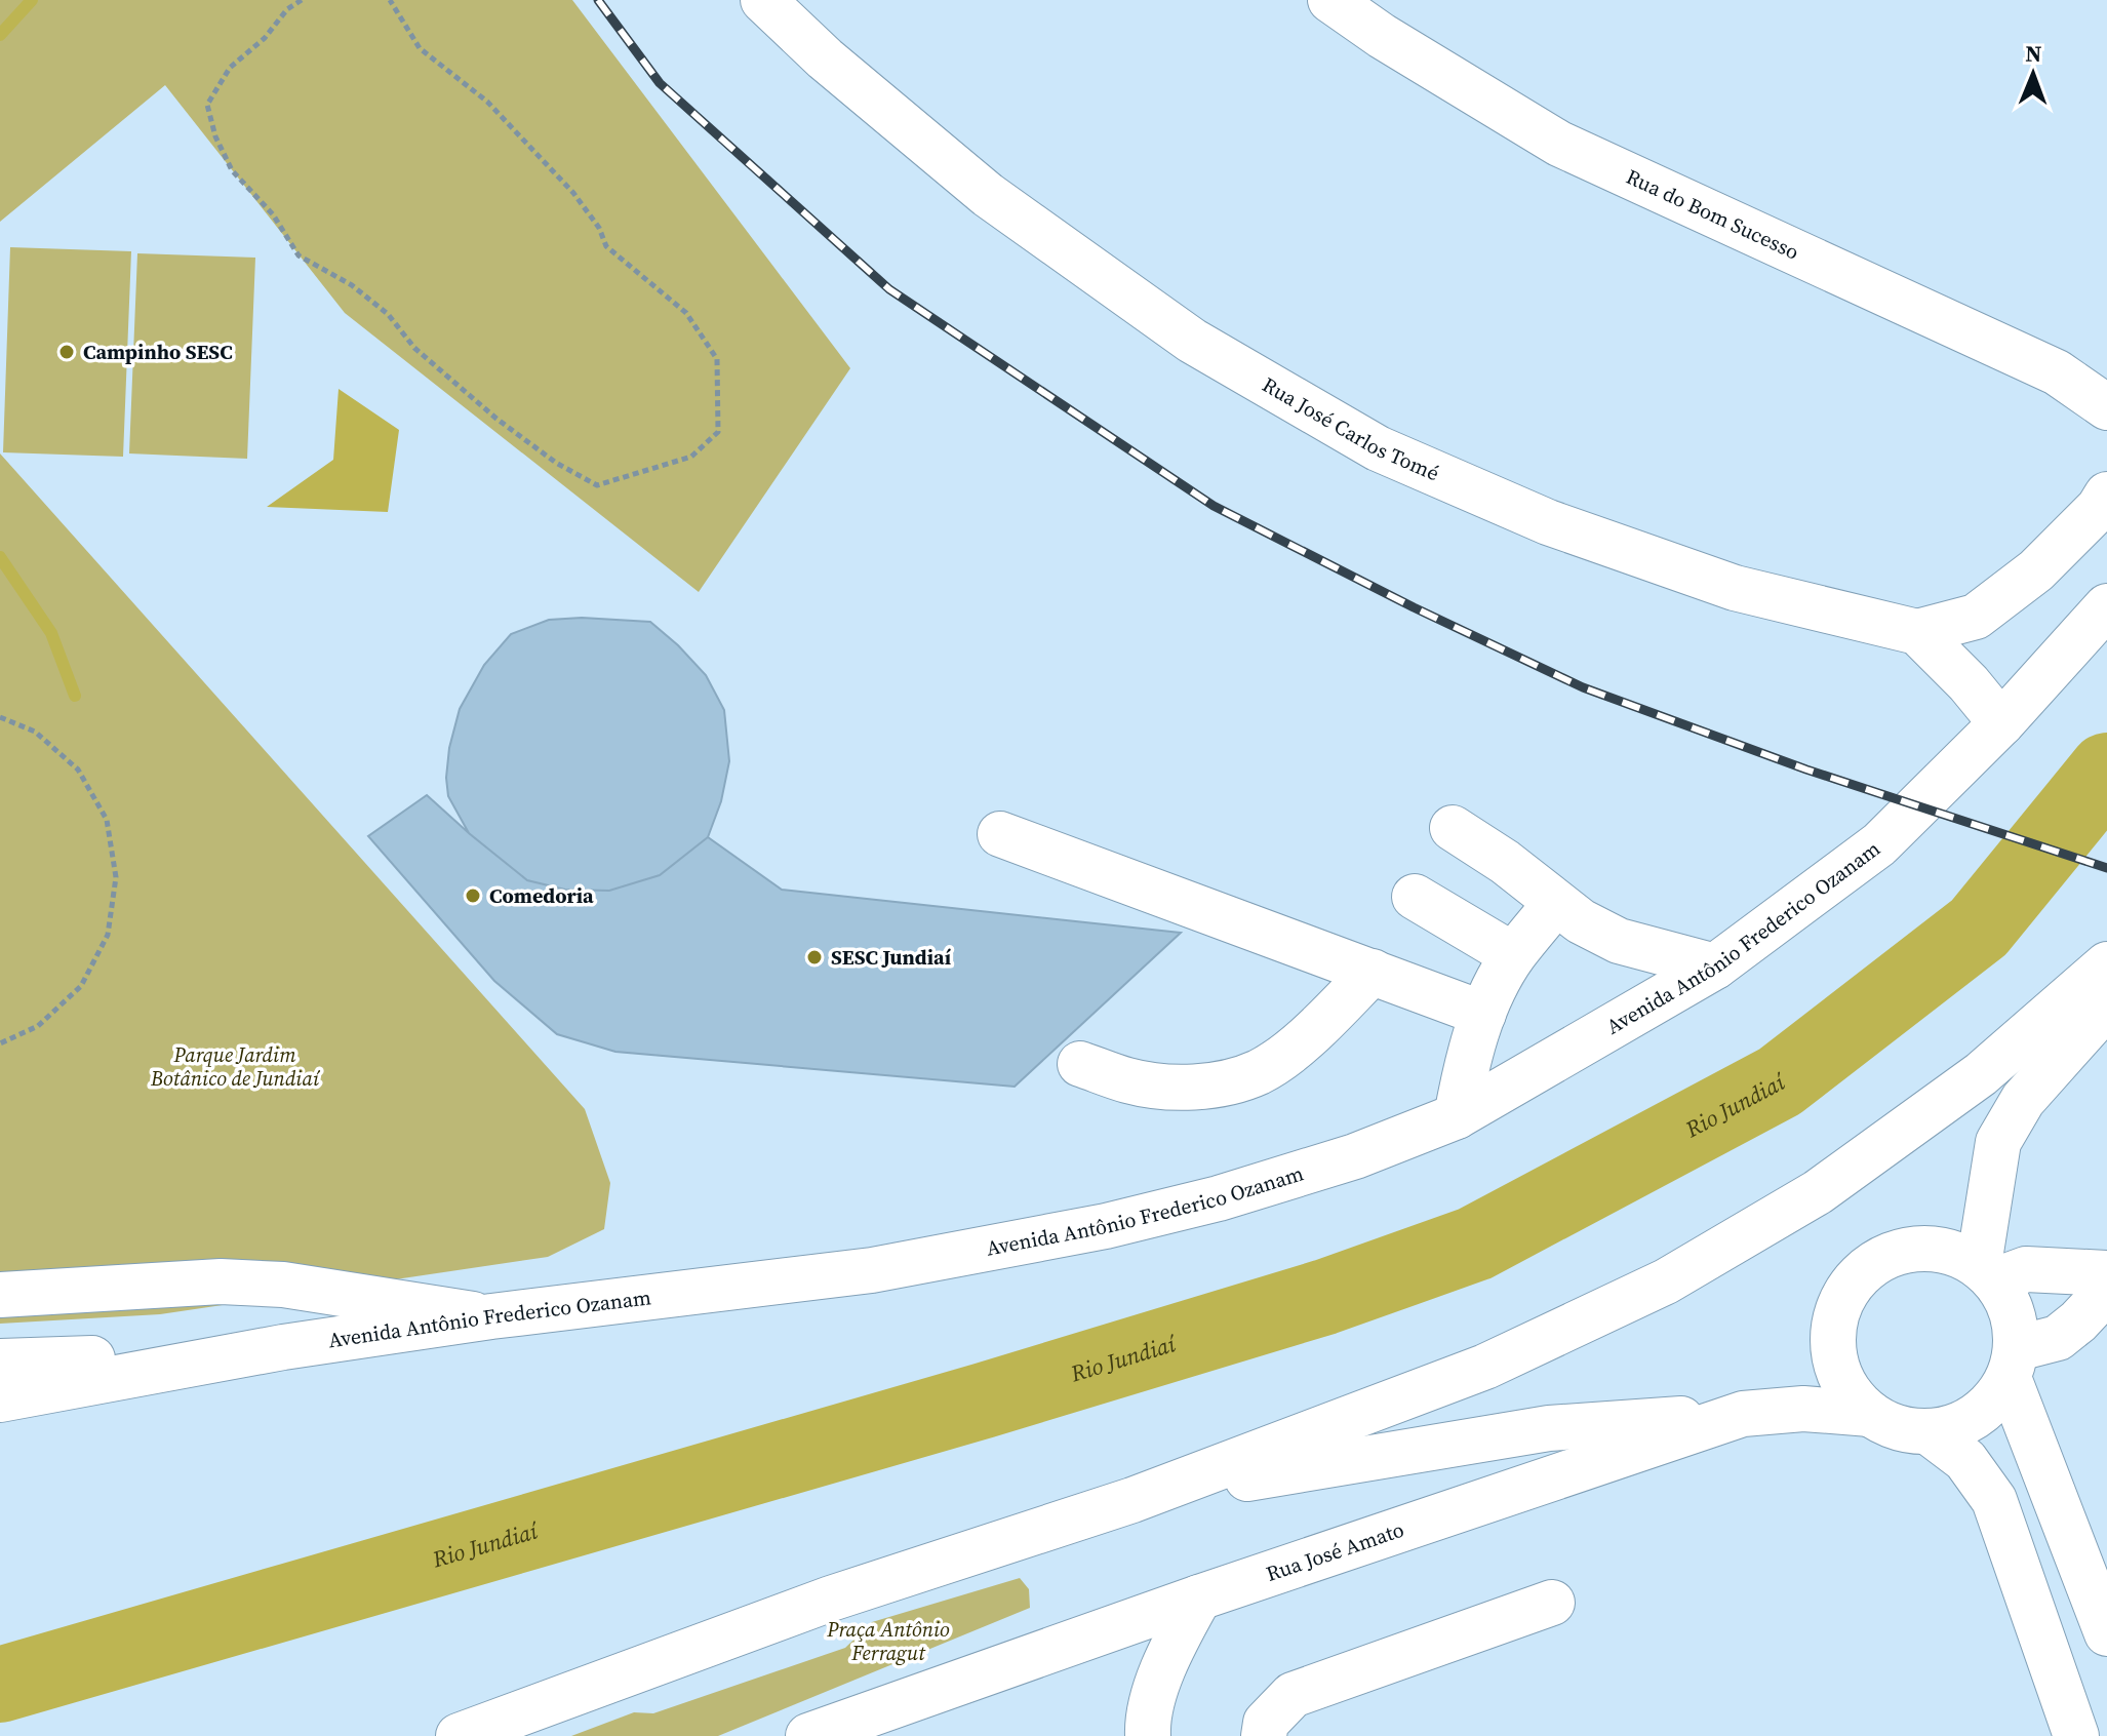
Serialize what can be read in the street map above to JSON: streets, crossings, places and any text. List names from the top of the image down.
{
  "streets": {
    "main road": [
      "Rua do Bom Sucesso",
      "Rua José Carlos Tomé",
      "Avenida Antônio Frederico Ozanam",
      "Rua José Amato"
    ]
  },
  "water": ["Rio Jundiaí"],
  "parks": ["Parque Jardim Botânico de Jundiaí", "Praça Antônio Ferragut"],
  "places": ["Campinho SESC", "Comedoria", "SESC Jundiaí"],
  "north": "top"
}
